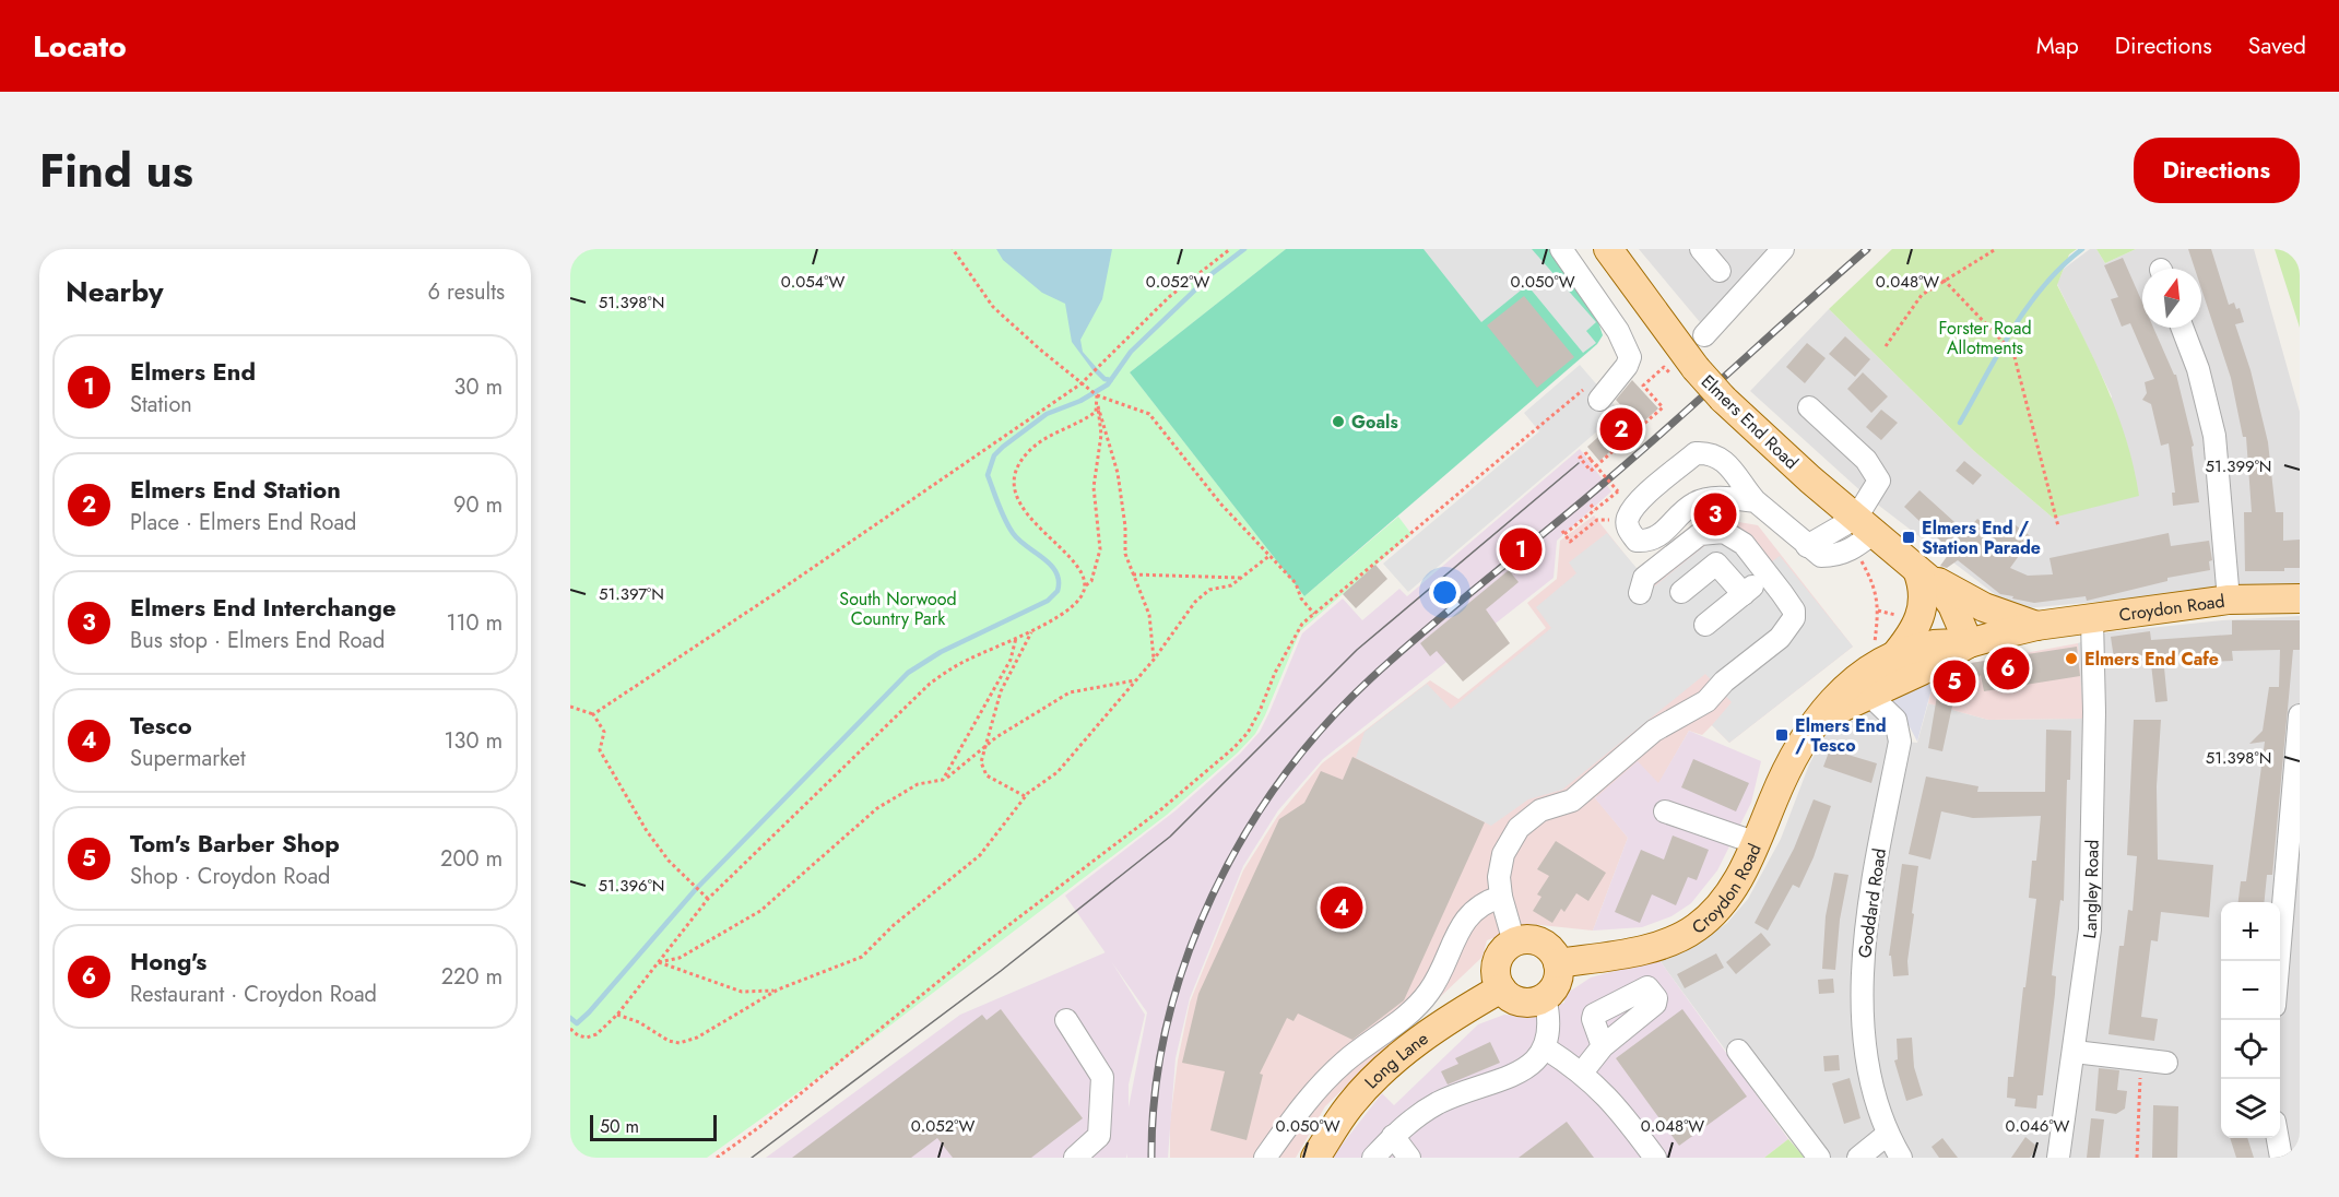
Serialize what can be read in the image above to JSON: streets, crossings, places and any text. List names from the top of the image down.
{
  "streets": {
    "main road": ["Elmers End Road", "Croydon Road", "Long Lane"],
    "street": ["Langley Road", "Goddard Road"]
  },
  "crossings": [
    ["Elmers End Road", "Croydon Road"],
    ["Croydon Road", "Langley Road"],
    ["Croydon Road", "Goddard Road"],
    ["Croydon Road", "Long Lane"]
  ],
  "parks": ["Forster Road Allotments", "South Norwood Country Park"],
  "places": {
    "other": ["Goals", "Elmers End Cafe"],
    "transit": ["Elmers End / Station Parade", "Elmers End / Tesco"]
  },
  "scale_bar": "50 m",
  "north": "top",
  "page": {
    "header": "Locato",
    "nav": ["Map", "Directions", "Saved"],
    "title": "Find us",
    "buttons": "Directions",
    "heading": ["Nearby", "6 results"],
    "list": [
      {
        "mark": "1",
        "name": "Elmers End",
        "note": "Station",
        "value": "30 m"
      },
      {
        "mark": "2",
        "name": "Elmers End Station",
        "note": "Place · Elmers End Road",
        "value": "90 m"
      },
      {
        "mark": "3",
        "name": "Elmers End Interchange",
        "note": "Bus stop · Elmers End Road",
        "value": "110 m"
      },
      {
        "mark": "4",
        "name": "Tesco",
        "note": "Supermarket",
        "value": "130 m"
      },
      {
        "mark": "5",
        "name": "Tom's Barber Shop",
        "note": "Shop · Croydon Road",
        "value": "200 m"
      },
      {
        "mark": "6",
        "name": "Hong's",
        "note": "Restaurant · Croydon Road",
        "value": "220 m"
      }
    ],
    "pins": [
      "2",
      "3",
      "1",
      "6",
      "5",
      "4"
    ],
    "map_buttons": ["+", "−"],
    "scale": "50 m"
  },
  "coordinates": [
    "0.054°W",
    "0.052°W",
    "0.050°W",
    "0.048°W",
    "51.398°N",
    "51.399°N",
    "51.397°N",
    "51.396°N",
    "0.046°W"
  ]
}
